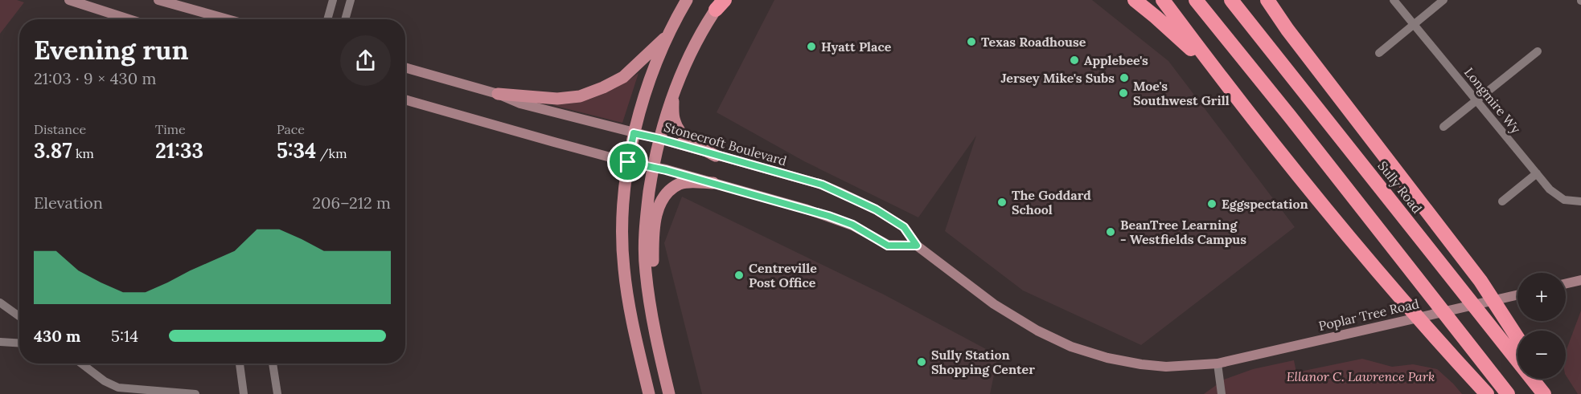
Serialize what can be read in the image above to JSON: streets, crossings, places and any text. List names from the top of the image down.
{
  "streets": {
    "highway": ["Sully Road"],
    "main road": ["Stonecroft Boulevard", "Poplar Tree Road"],
    "street": ["Longmire Wy"]
  },
  "crossings": [
    ["Stonecroft Boulevard", "Poplar Tree Road"]
  ],
  "parks": ["Ellanor C. Lawrence Park"],
  "places": [
    "Texas Roadhouse",
    "Hyatt Place",
    "Applebee's",
    "Jersey Mike's Subs",
    "Moe's Southwest Grill",
    "The Goddard School",
    "Eggspectation",
    "BeanTree Learning - Westfields Campus",
    "Centreville Post Office",
    "Sully Station Shopping Center"
  ],
  "page": {
    "heading": ["Evening run", "21:03 · 9 × 430 m"],
    "stats": [
      ["Distance", "3.87 km"],
      ["Time", "21:33"],
      ["Pace", "5:34 /km"]
    ],
    "chart": ["Elevation", "206–212 m"],
    "map_buttons": ["+", "−"],
    "list": [
      {
        "name": "430 m",
        "note": "5:14"
      }
    ]
  }
}
